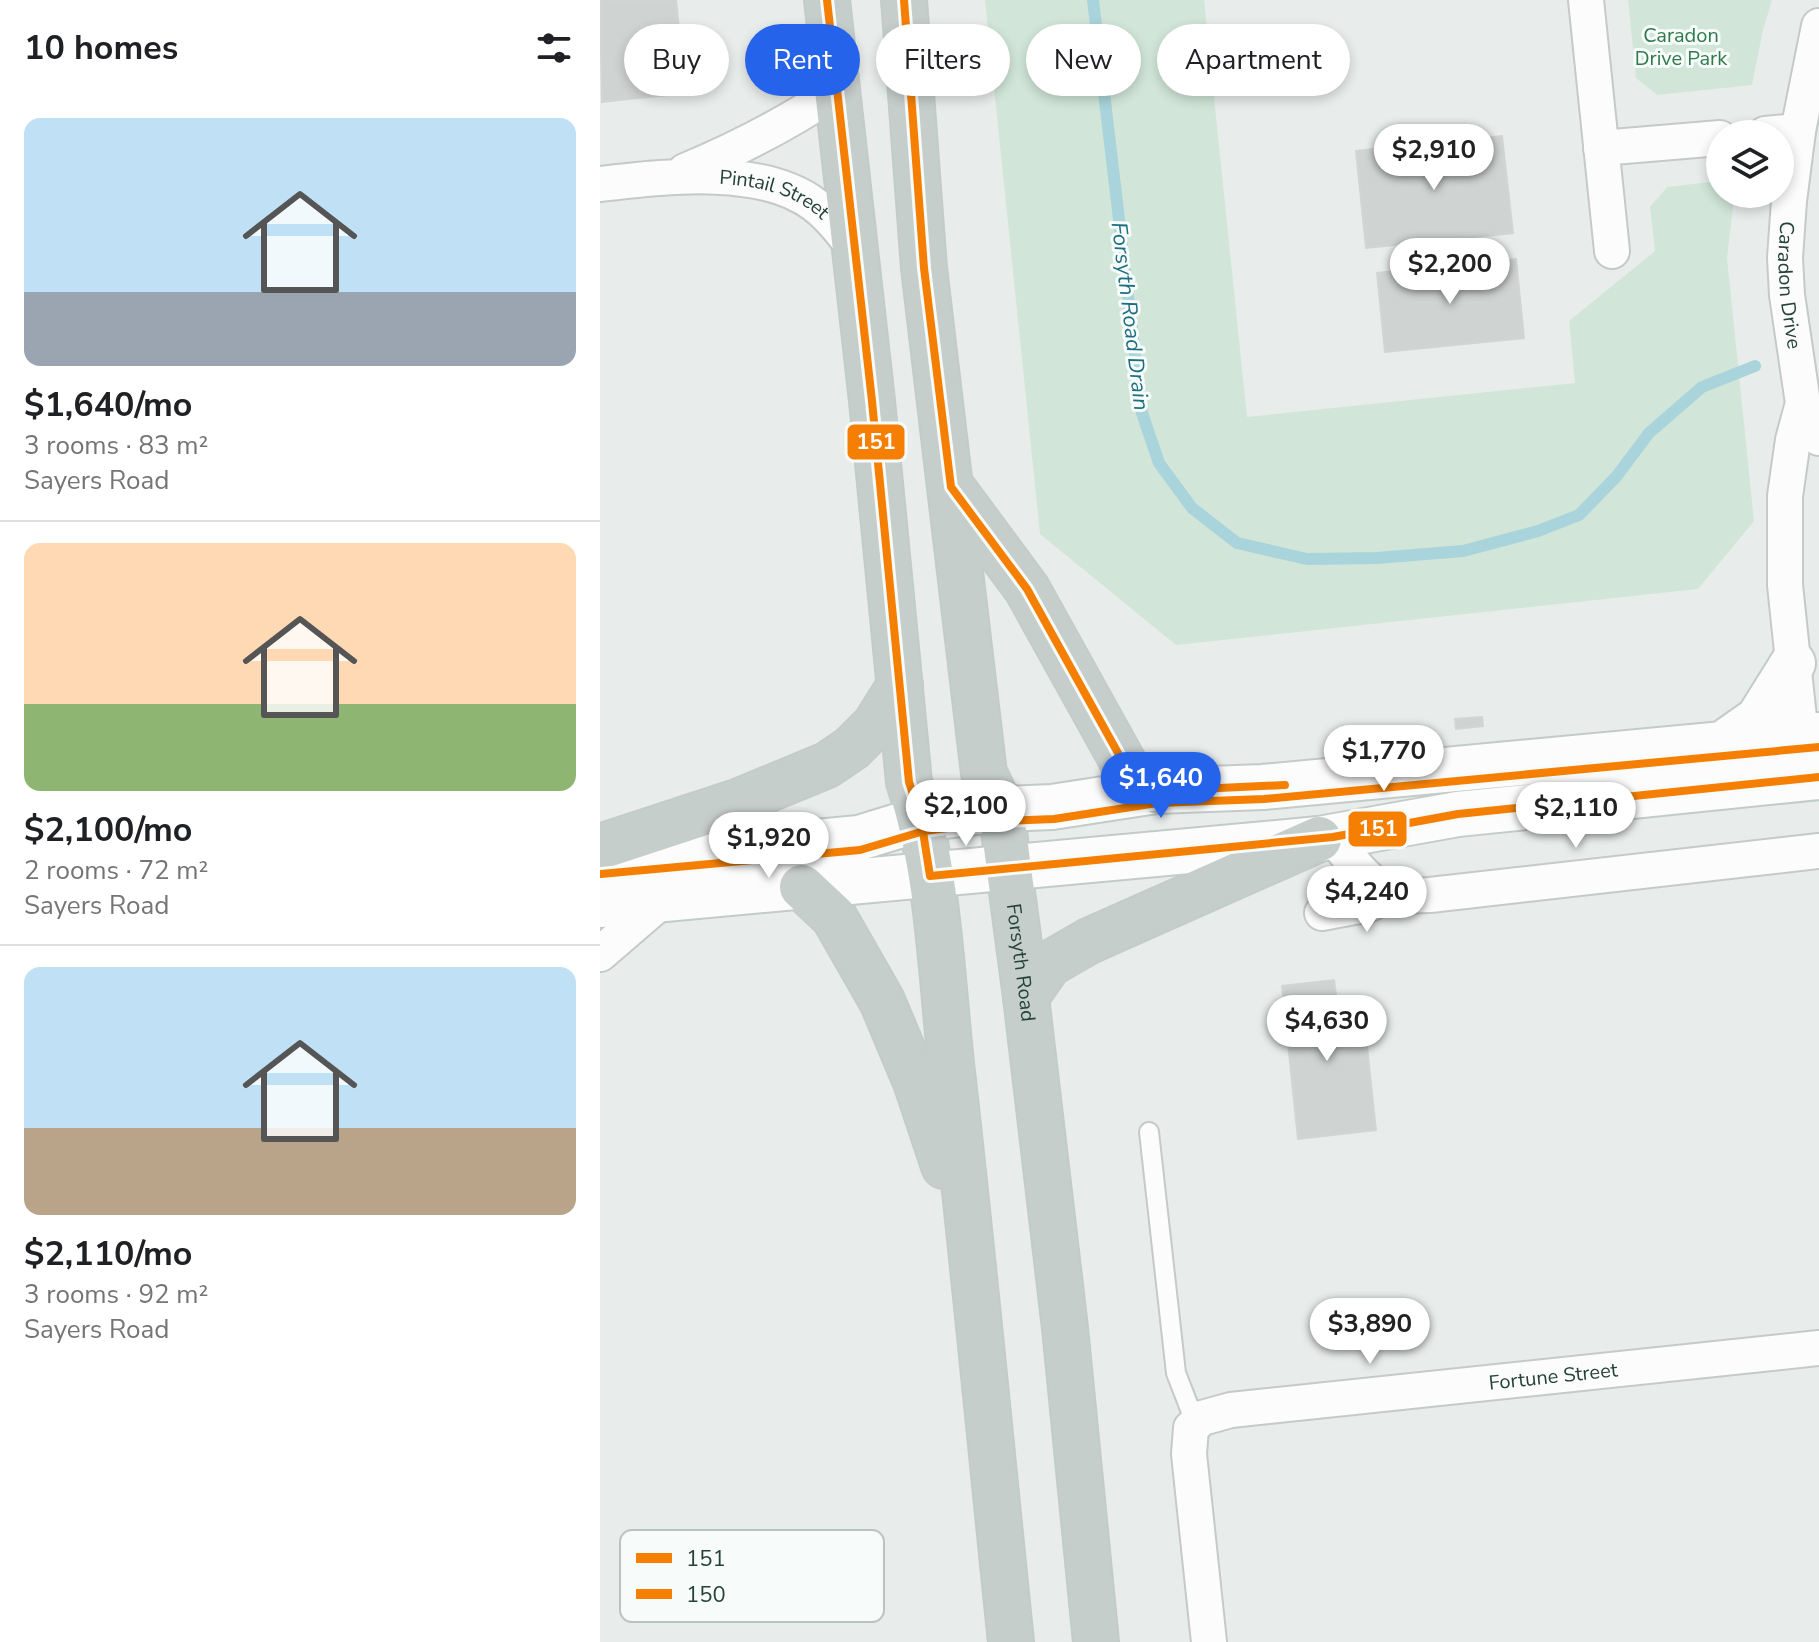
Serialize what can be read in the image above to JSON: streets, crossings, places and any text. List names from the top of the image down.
{
  "streets": {
    "highway": ["Forsyth Road"],
    "street": ["Pintail Street", "Caradon Drive", "Fortune Street"]
  },
  "water": ["Forsyth Road Drain"],
  "parks": ["Caradon Drive Park"],
  "lines": ["transit line 151", "transit line 150"],
  "legend": ["151", "150"],
  "page": {
    "heading": "10 homes",
    "chip": [
      "Buy",
      "Rent",
      "Filters",
      "New",
      "Apartment"
    ],
    "list": [
      {
        "name": "$1,640/mo",
        "note": "3 rooms · 83 m² · Sayers Road"
      },
      {
        "name": "$2,100/mo",
        "note": "2 rooms · 72 m² · Sayers Road"
      },
      {
        "name": "$2,110/mo",
        "note": "3 rooms · 92 m² · Sayers Road"
      }
    ],
    "price": [
      "$2,910",
      "$2,200",
      "$1,770",
      "$1,640",
      "$2,100",
      "$2,110",
      "$1,920",
      "$4,240",
      "$4,630",
      "$3,890"
    ]
  }
}
